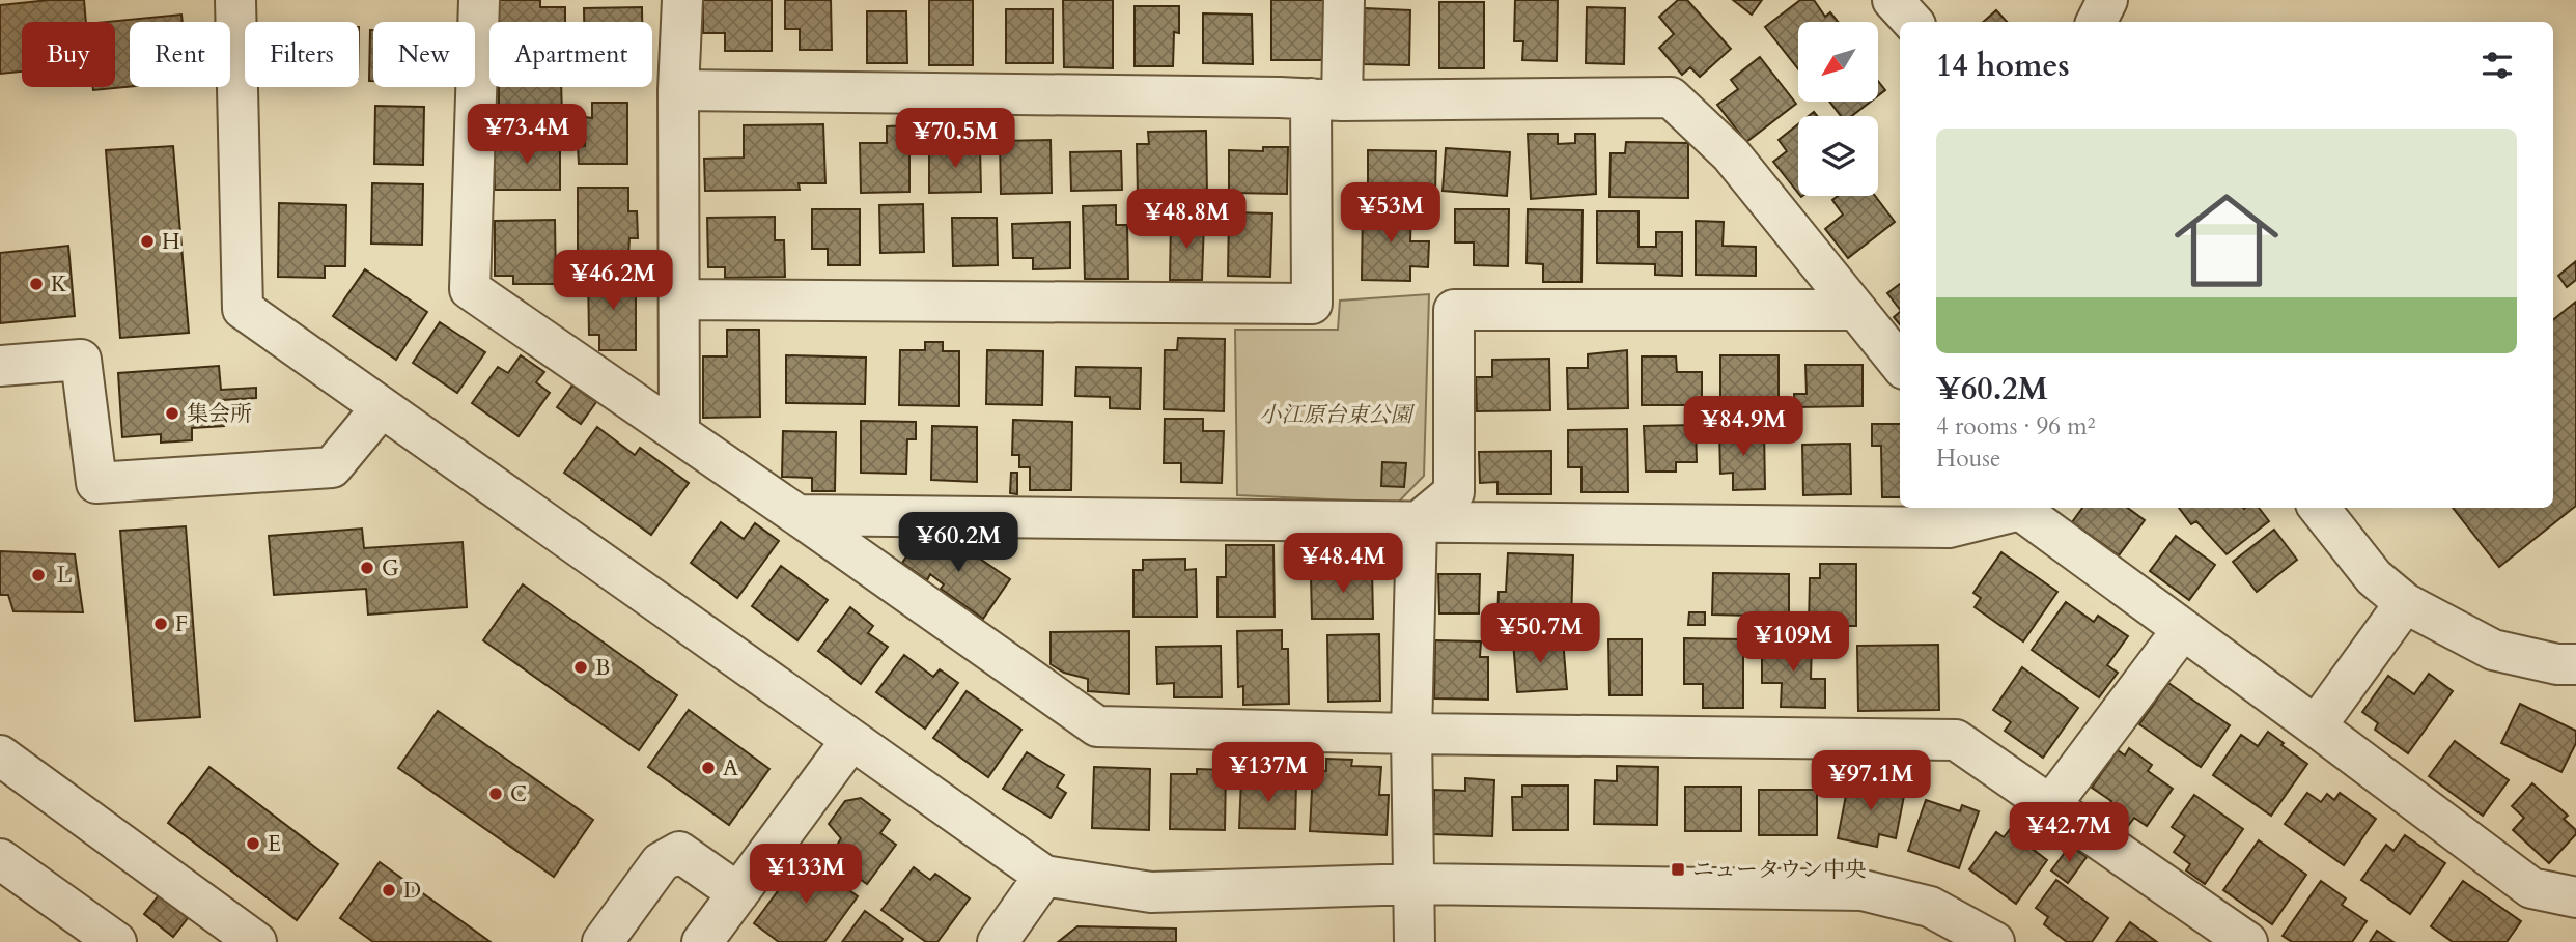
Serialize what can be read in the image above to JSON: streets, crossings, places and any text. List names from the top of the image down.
{
  "parks": ["小江原台東公園"],
  "places": {
    "other": [
      "H",
      "K",
      "集会所",
      "G",
      "Ｌ",
      "F",
      "B",
      "A",
      "C",
      "E",
      "D"
    ],
    "transit": ["ニュータウン中央"]
  },
  "north": "bottom left",
  "page": {
    "chip": [
      "Buy",
      "Rent",
      "Filters",
      "New",
      "Apartment"
    ],
    "heading": "14 homes",
    "price": [
      "¥73.4M",
      "¥70.5M",
      "¥53M",
      "¥48.8M",
      "¥46.2M",
      "¥84.9M",
      "¥60.2M",
      "¥48.4M",
      "¥50.7M",
      "¥109M",
      "¥137M",
      "¥97.1M",
      "¥42.7M",
      "¥133M"
    ],
    "list": [
      {
        "name": "¥60.2M",
        "note": "4 rooms · 96 m² · House"
      }
    ]
  }
}
